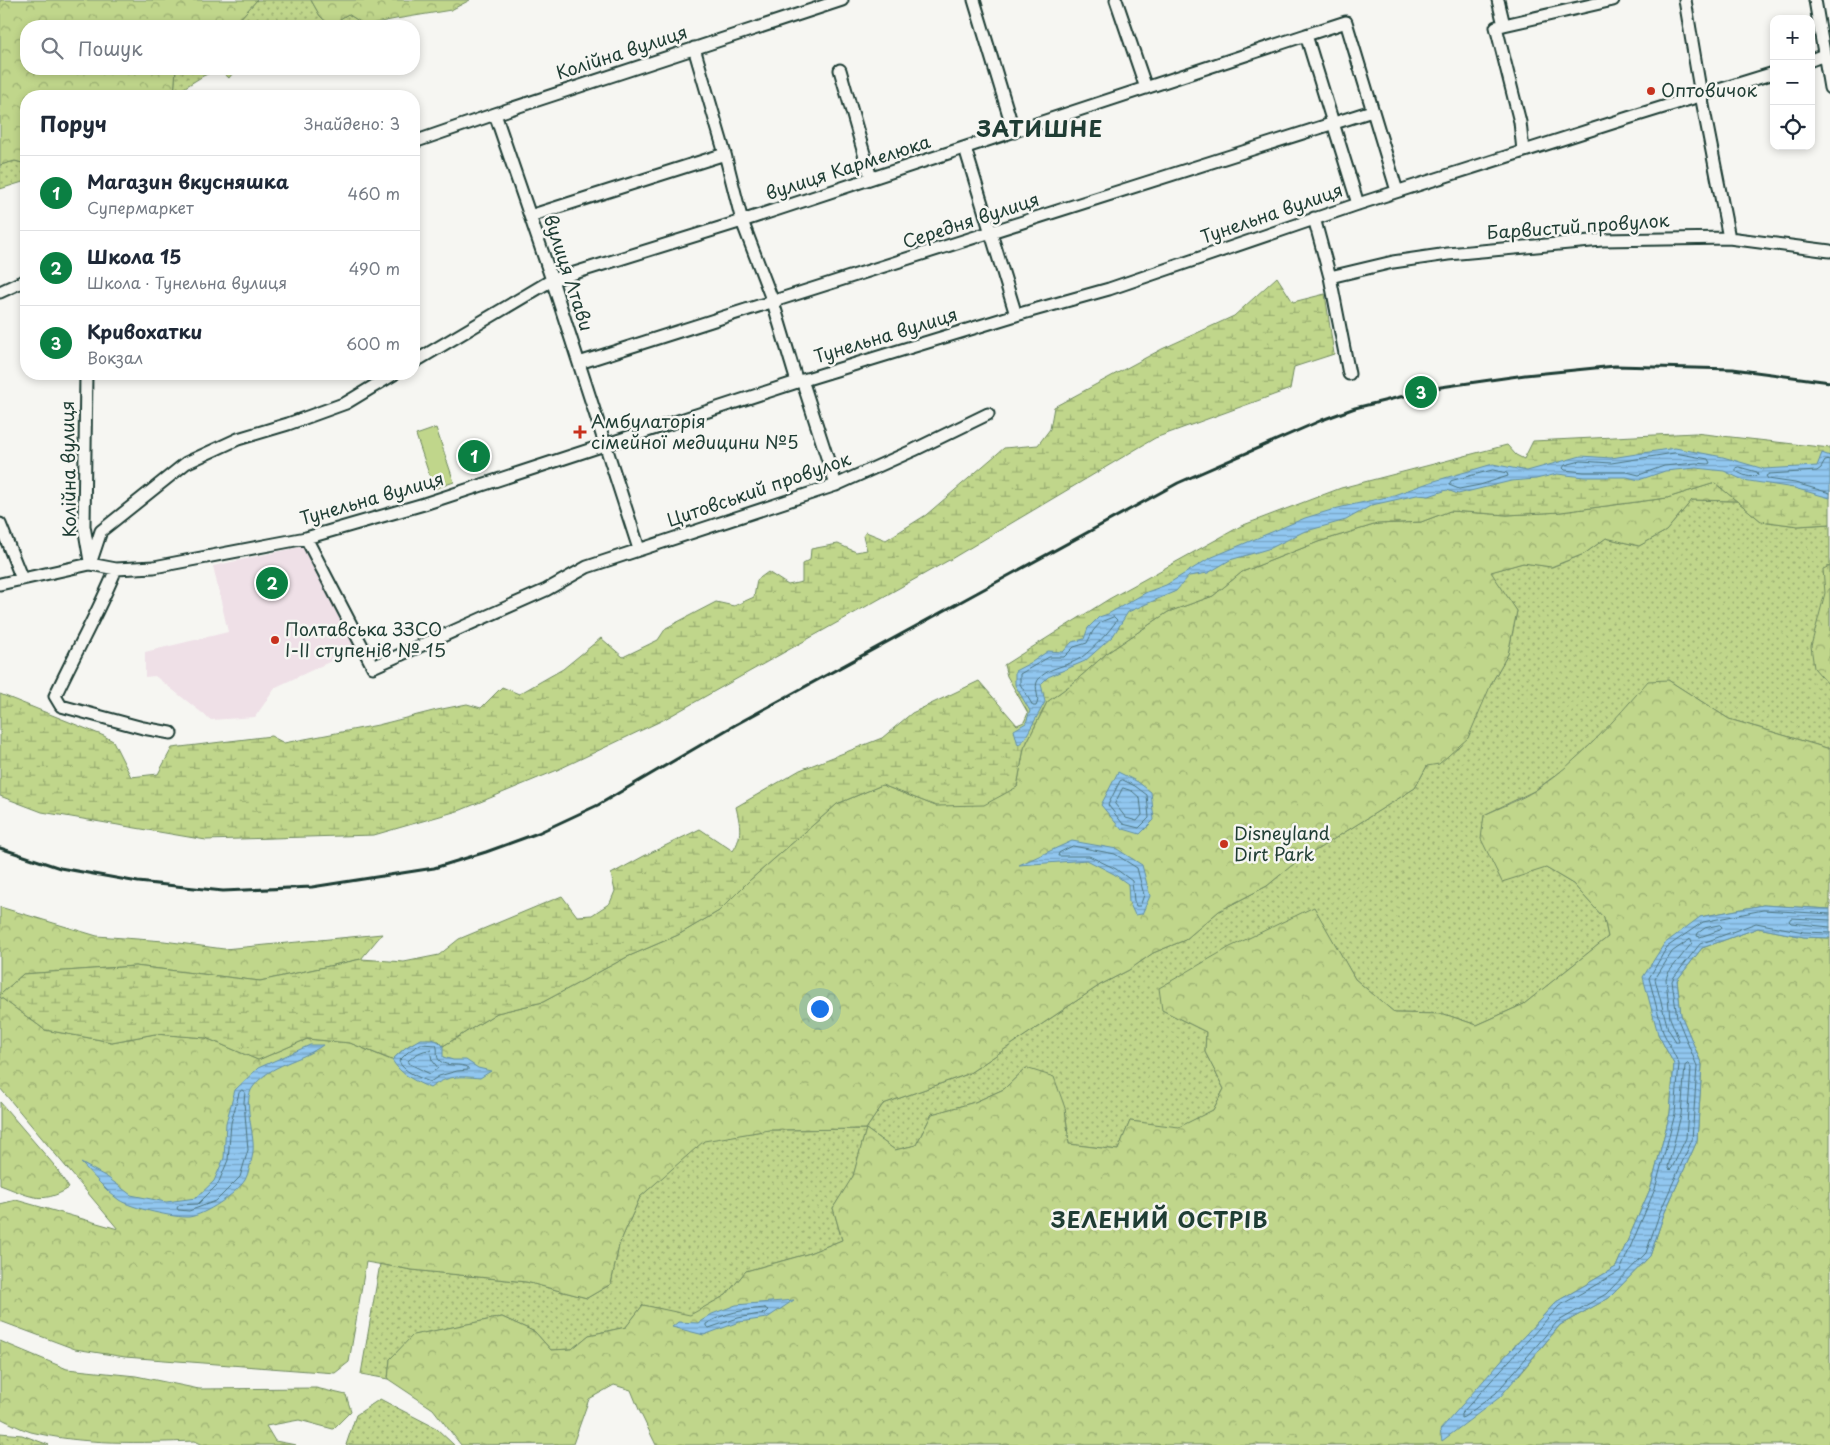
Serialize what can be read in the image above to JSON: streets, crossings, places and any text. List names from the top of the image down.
{
  "streets": {
    "street": [
      "Колійна вулиця",
      "вулиця Кармелюка",
      "Тунельна вулиця",
      "Середня вулиця",
      "Барвистий провулок",
      "вулиця Лтави",
      "Цитовський провулок"
    ]
  },
  "crossings": [
    ["Колійна вулиця", "Тунельна вулиця"],
    ["Колійна вулиця", "вулиця Лтави"],
    ["вулиця Кармелюка", "Середня вулиця"],
    ["вулиця Кармелюка", "вулиця Лтави"],
    ["Тунельна вулиця", "вулиця Лтави"],
    ["Тунельна вулиця", "Цитовський провулок"],
    ["Середня вулиця", "вулиця Лтави"]
  ],
  "districts": ["ЗАТИШНЕ", "ЗЕЛЕНИЙ ОСТРІВ"],
  "places": {
    "other": ["Оптовичок", "Полтавська ЗЗСО І-ІІ ступенів № 15", "Disneyland Dirt Park"],
    "health": ["Амбулаторія сімейної медицини №5"]
  },
  "page": {
    "map_buttons": ["+", "−"],
    "search": "Пошук",
    "heading": ["Поруч", "Знайдено: 3"],
    "list": [
      {
        "mark": "1",
        "name": "Магазин вкусняшка",
        "note": "Супермаркет",
        "value": "460 m"
      },
      {
        "mark": "2",
        "name": "Школа 15",
        "note": "Школа · Тунельна вулиця",
        "value": "490 m"
      },
      {
        "mark": "3",
        "name": "Кривохатки",
        "note": "Вокзал",
        "value": "600 m"
      }
    ],
    "pins": ["3", "1", "2"]
  }
}
